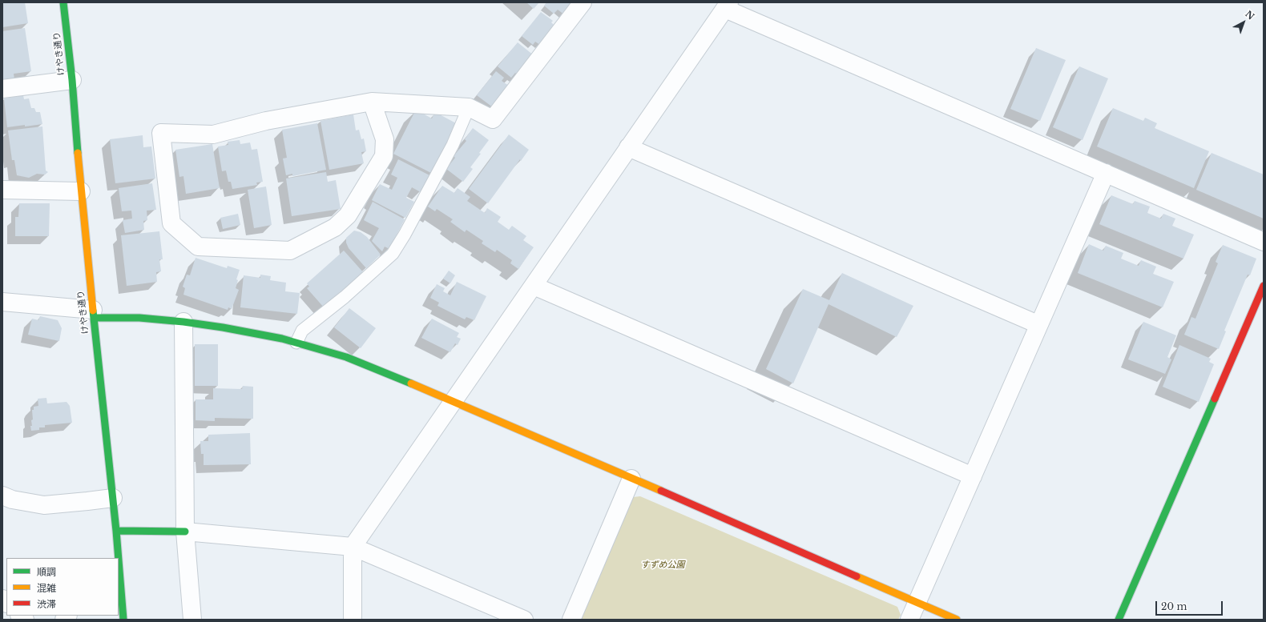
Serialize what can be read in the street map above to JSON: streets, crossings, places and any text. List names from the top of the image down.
{
  "streets": {
    "street": ["けやき通り"]
  },
  "parks": ["すずめ公園"],
  "legend": ["順調", "混雑", "渋滞"],
  "scale_bar": "20 m",
  "north": "top right"
}
